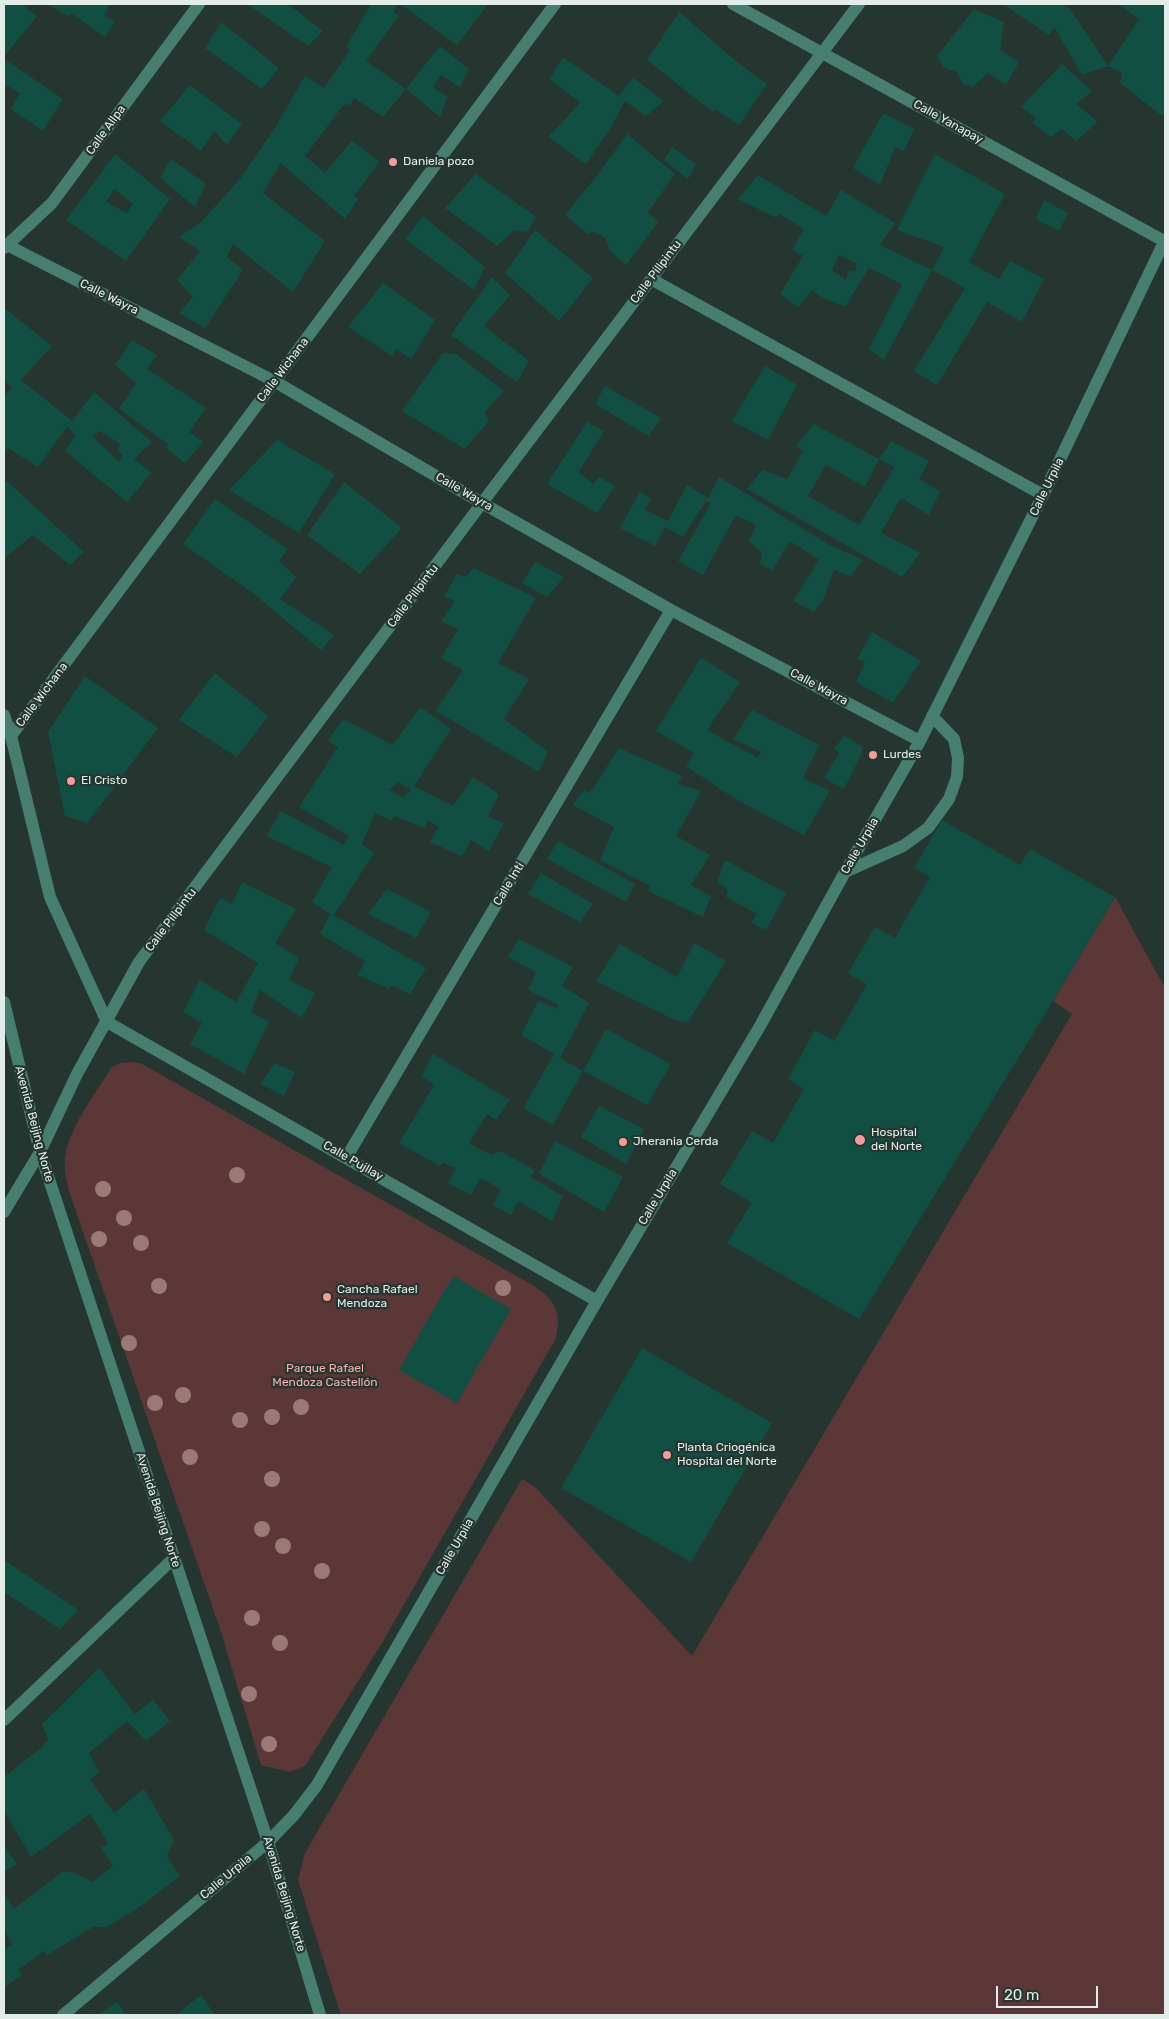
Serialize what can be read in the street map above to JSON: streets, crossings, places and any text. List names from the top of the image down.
{
  "streets": {
    "street": [
      "Calle Yanapay",
      "Calle Allpa",
      "Calle Pillpintu",
      "Calle Wayra",
      "Calle Wichana",
      "Calle Urpila",
      "Calle Inti",
      "Avenida Beijing Norte",
      "Calle Pujllay"
    ]
  },
  "crossings": [
    ["Calle Yanapay", "Calle Pillpintu"],
    ["Calle Yanapay", "Calle Urpila"],
    ["Calle Allpa", "Calle Wayra"],
    ["Calle Pillpintu", "Calle Wayra"],
    ["Calle Pillpintu", "Avenida Beijing Norte"],
    ["Calle Pillpintu", "Calle Pujllay"],
    ["Calle Wayra", "Calle Wichana"],
    ["Calle Wayra", "Calle Urpila"],
    ["Calle Wayra", "Calle Inti"],
    ["Calle Urpila", "Avenida Beijing Norte"],
    ["Calle Urpila", "Calle Pujllay"],
    ["Calle Inti", "Calle Pujllay"]
  ],
  "parks": ["Parque Rafael Mendoza Castellón"],
  "places": [
    "Daniela pozo",
    "Lurdes",
    "El Cristo",
    "Hospital del Norte",
    "Jherania Cerda",
    "Cancha Rafael Mendoza",
    "Planta Criogénica Hospital del Norte"
  ],
  "scale_bar": "20 m"
}
